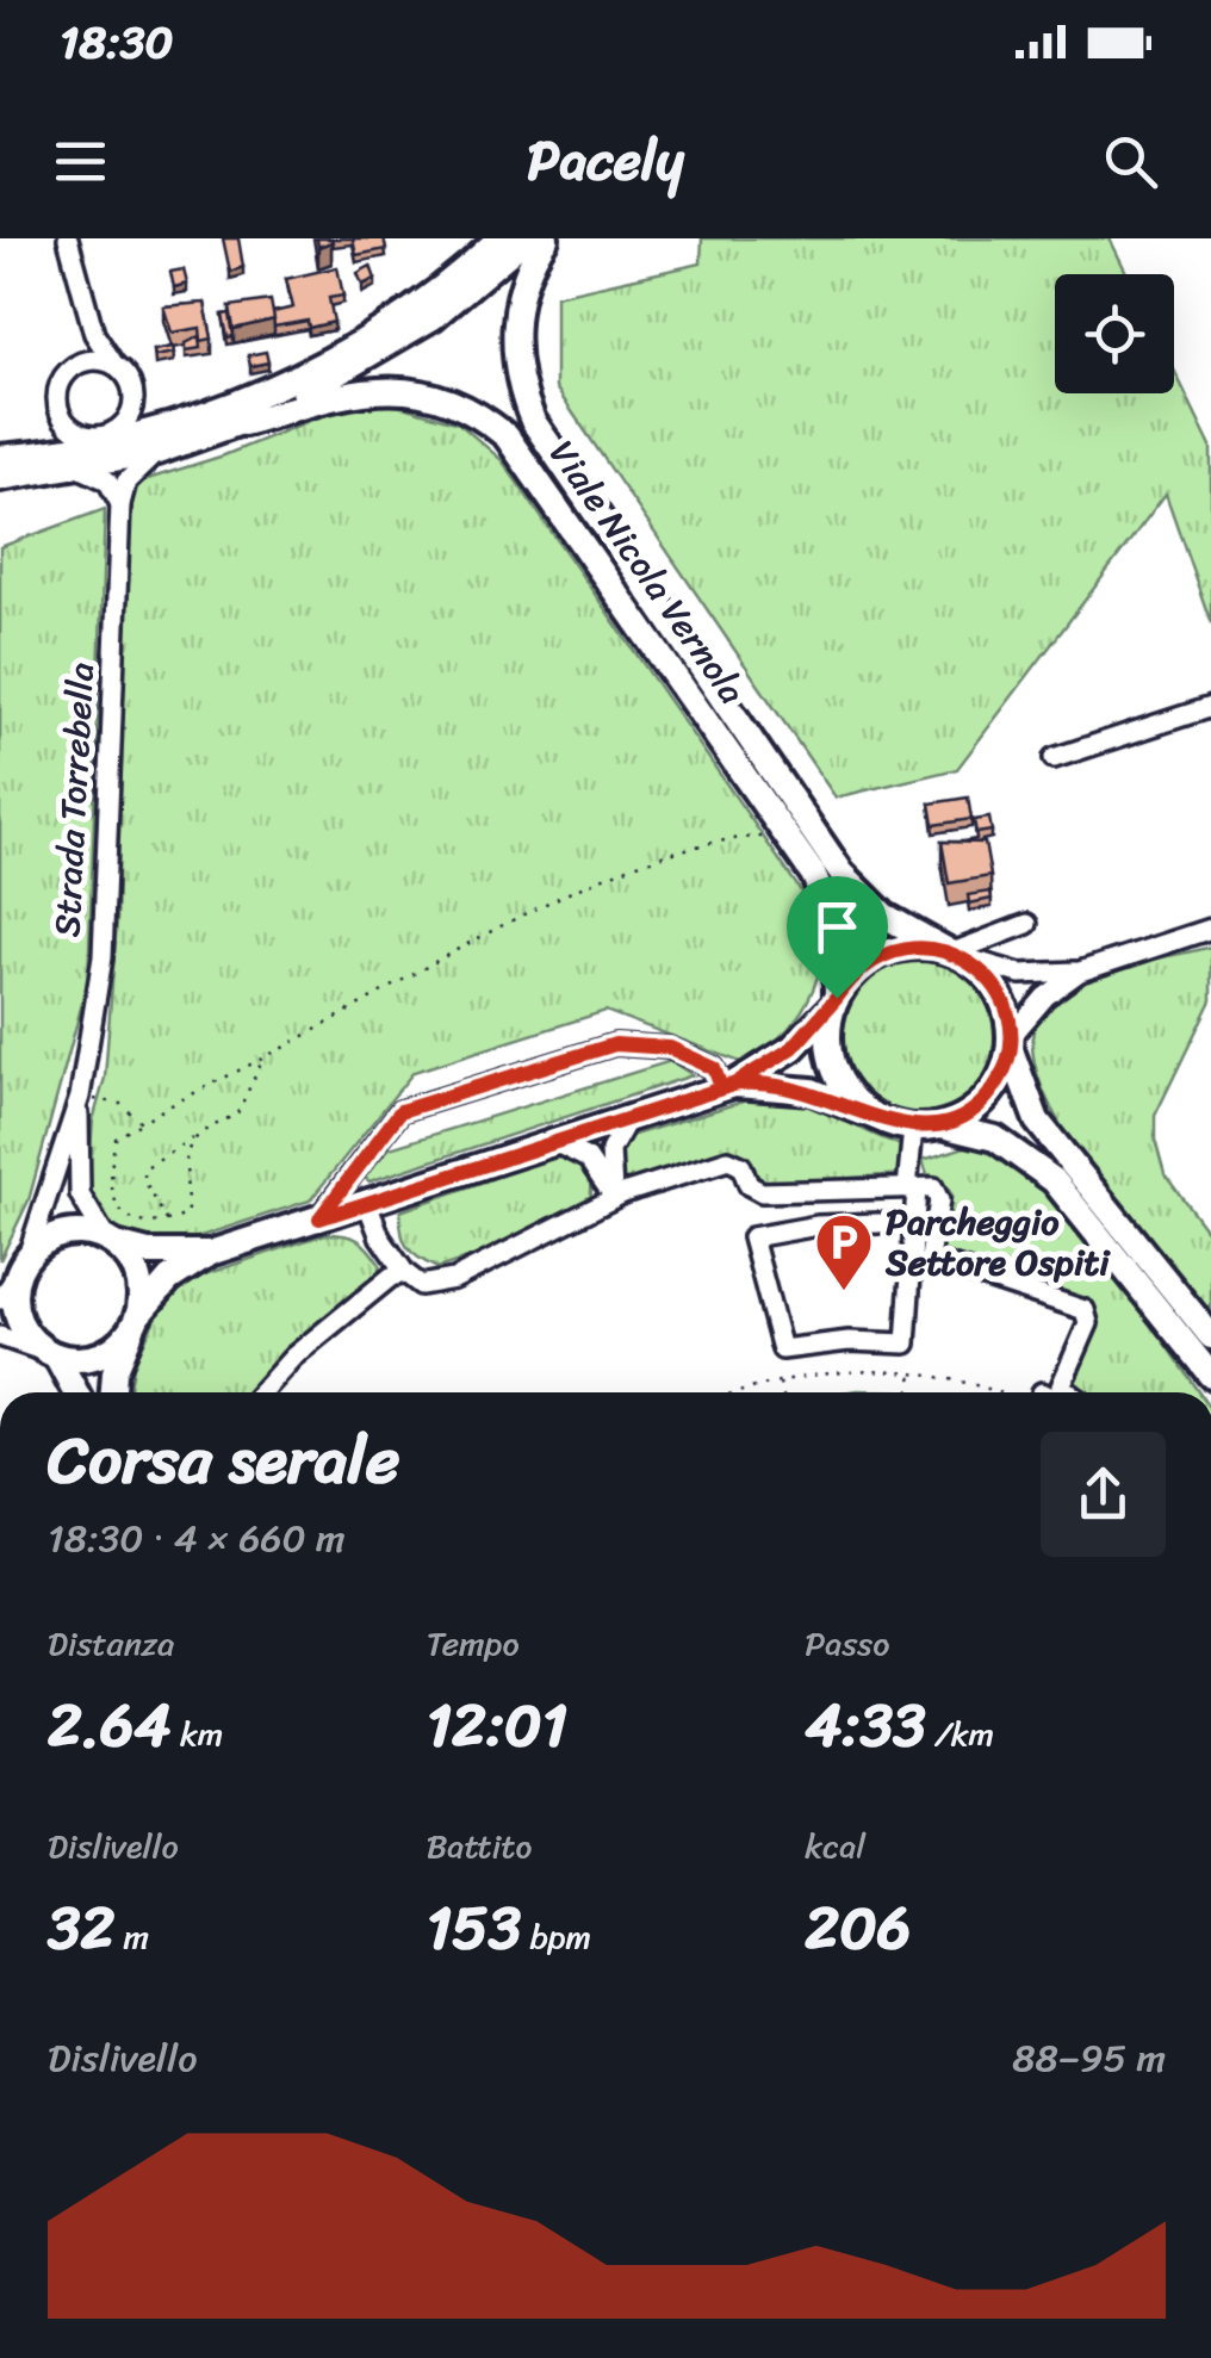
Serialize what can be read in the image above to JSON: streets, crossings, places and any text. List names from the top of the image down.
{
  "streets": {
    "main road": ["Viale Nicola Vernola"],
    "street": ["Strada Torrebella"]
  },
  "places": {
    "parking": ["Parcheggio Settore Ospiti"]
  },
  "page": {
    "status": "18:30",
    "header": "Pacely",
    "heading": ["Corsa serale", "18:30 · 4 × 660 m"],
    "stats": [
      ["Distanza", "2.64 km"],
      ["Tempo", "12:01"],
      ["Passo", "4:33 /km"],
      ["Dislivello", "32 m"],
      ["Battito", "153 bpm"],
      ["kcal", "206"]
    ],
    "chart": ["Dislivello", "88–95 m"]
  }
}
